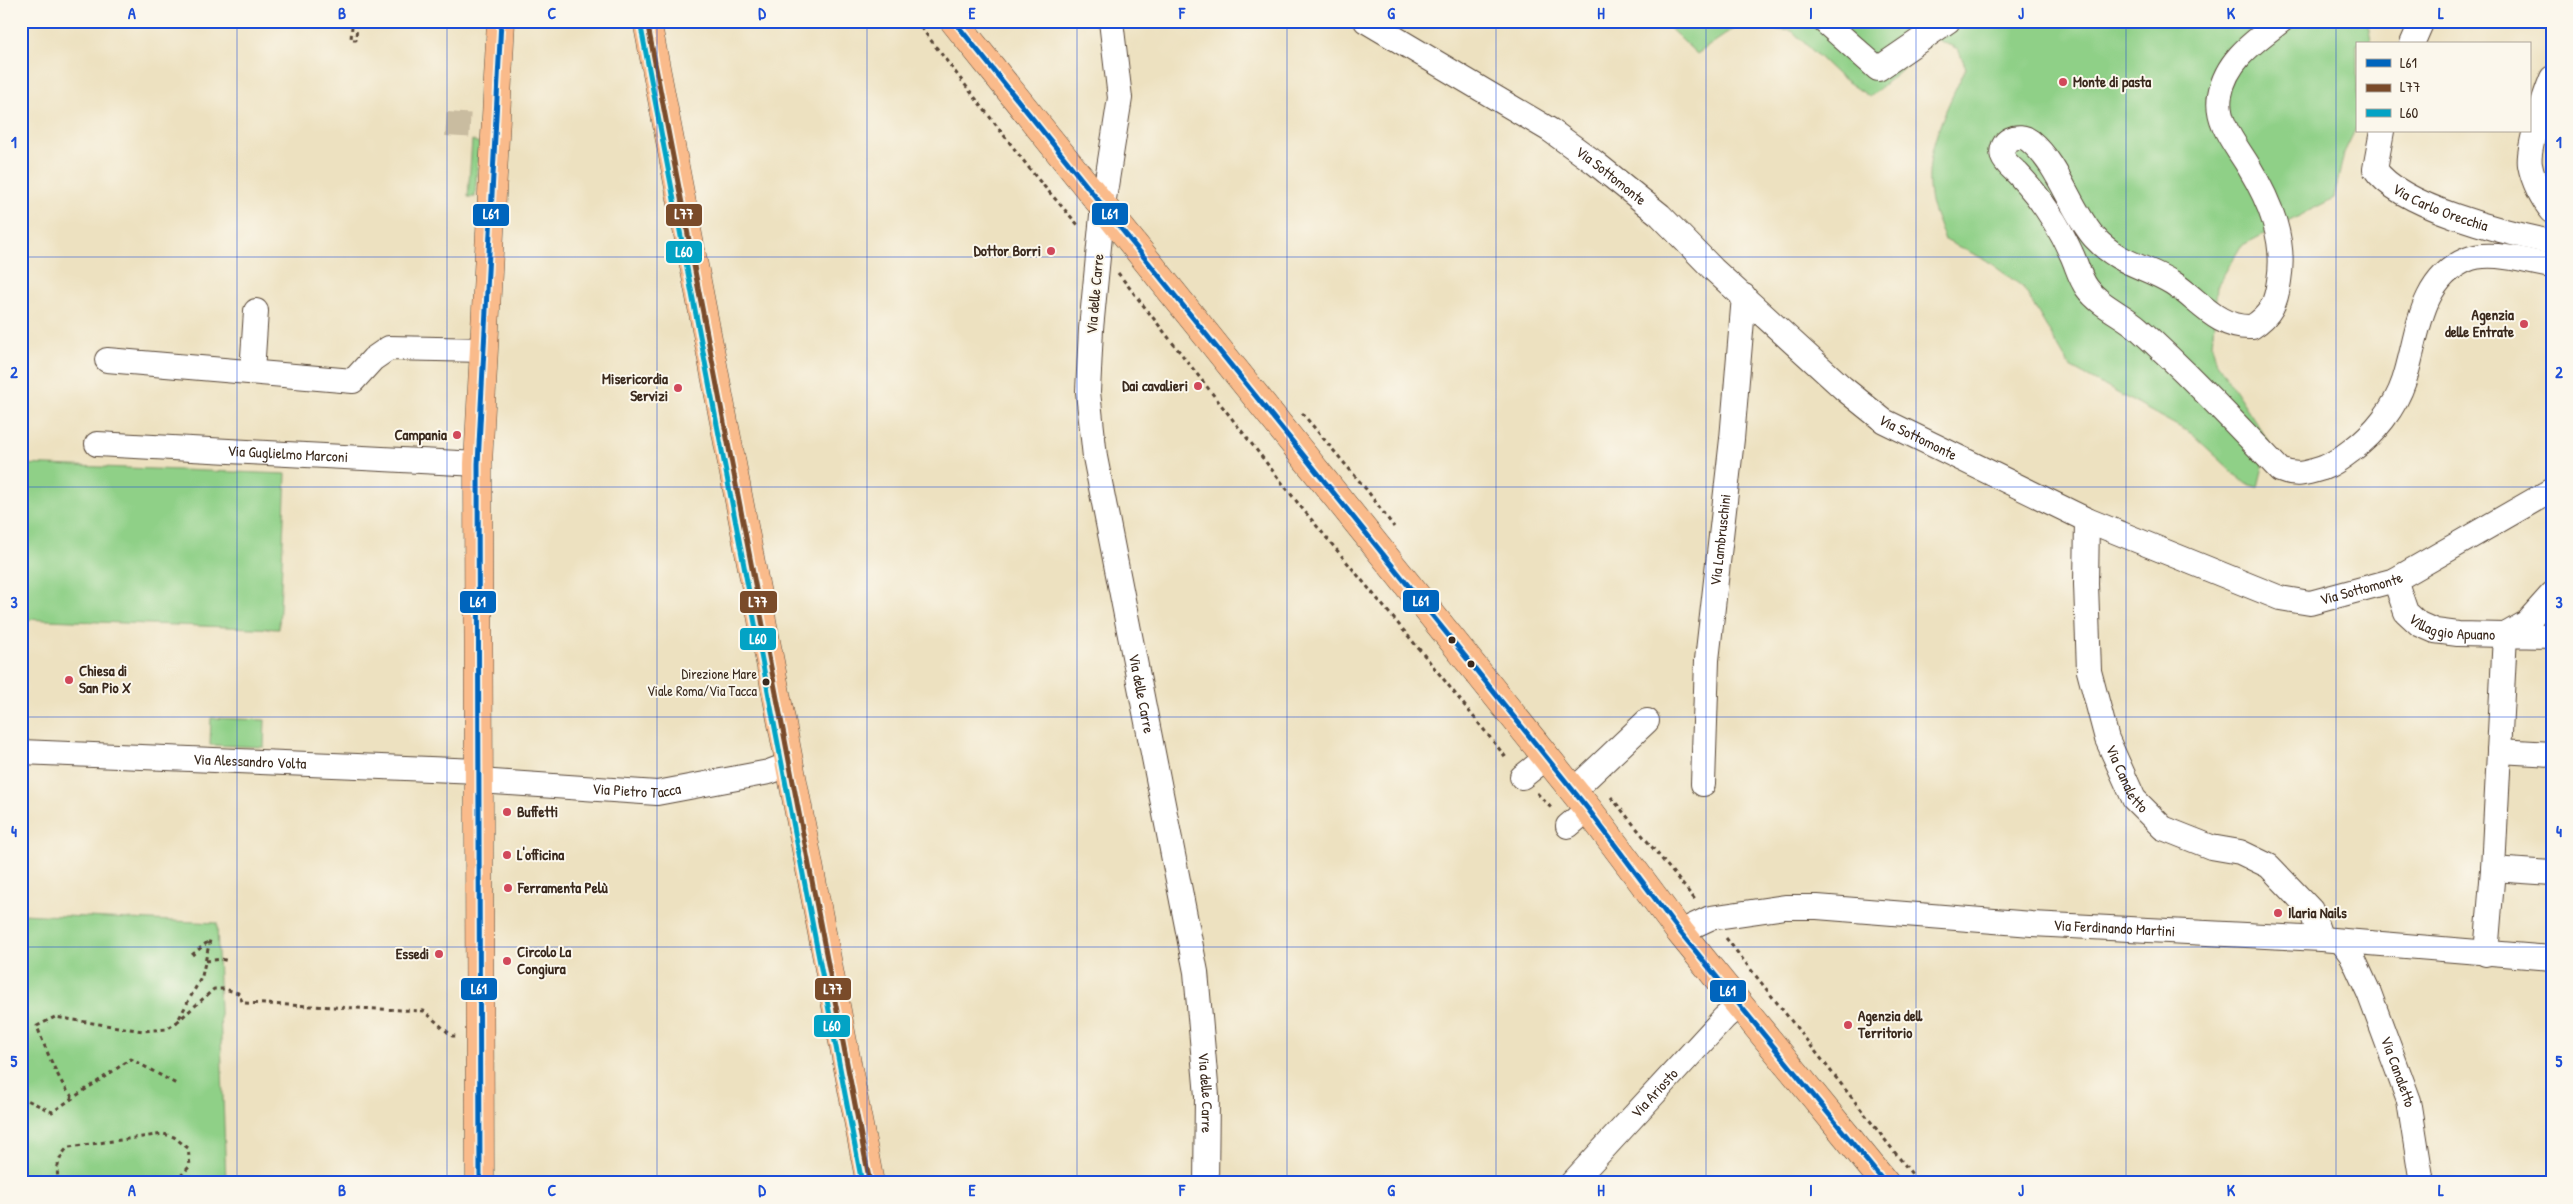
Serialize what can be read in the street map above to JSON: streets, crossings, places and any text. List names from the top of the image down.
{
  "streets": {
    "street": [
      "Via Sottomonte",
      "Via Carlo Orecchia",
      "Via delle Carre",
      "Via Guglielmo Marconi",
      "Via Lambruschini",
      "Villaggio Apuano",
      "Via Alessandro Volta",
      "Via Canaletto",
      "Via Pietro Tacca",
      "Via Ferdinando Martini",
      "Via Ariosto"
    ]
  },
  "crossings": [
    ["Via Sottomonte", "Via Lambruschini"],
    ["Via Sottomonte", "Villaggio Apuano"],
    ["Via Sottomonte", "Via Canaletto"],
    ["Villaggio Apuano", "Via Ferdinando Martini"],
    ["Via Alessandro Volta", "Via Pietro Tacca"],
    ["Via Canaletto", "Via Ferdinando Martini"]
  ],
  "places": [
    "Monte di pasta",
    "Dottor Borri",
    "Agenzia delle Entrate",
    "Dai cavalieri",
    "Misericordia Servizi",
    "Campania",
    "Chiesa di San Pio X",
    "Direzione Mare Viale Roma/Via Tacca",
    "Buffetti",
    "L'officina",
    "Ferramenta Pelù",
    "Ilaria Nails",
    "Essedi",
    "Circolo La Congiura",
    "Agenzia dell Territorio"
  ],
  "lines": ["transit line L61", "transit line L77", "transit line L60"],
  "legend": ["L61", "L77", "L60"],
  "grid": {
    "columns": [
      "A",
      "B",
      "C",
      "D",
      "E",
      "F",
      "G",
      "H",
      "I",
      "J",
      "K",
      "L"
    ],
    "rows": [
      "1",
      "2",
      "3",
      "4",
      "5"
    ]
  }
}
